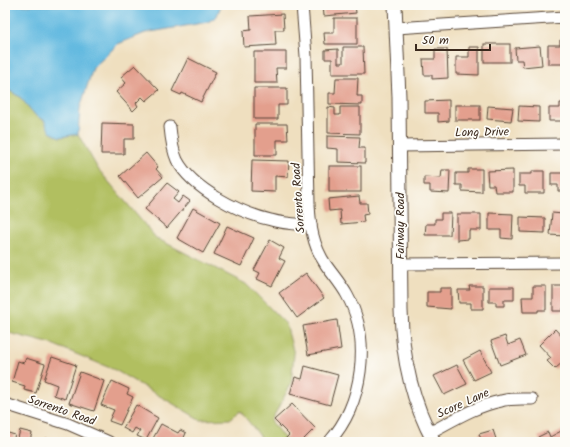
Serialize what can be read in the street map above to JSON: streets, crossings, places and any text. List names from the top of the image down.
{
  "streets": {
    "street": [
      "Long Drive",
      "Sorrento Road",
      "Fairway Road",
      "Score Lane"
    ]
  },
  "crossings": [
    ["Long Drive", "Fairway Road"],
    ["Fairway Road", "Score Lane"]
  ],
  "scale_bar": "50 m"
}
